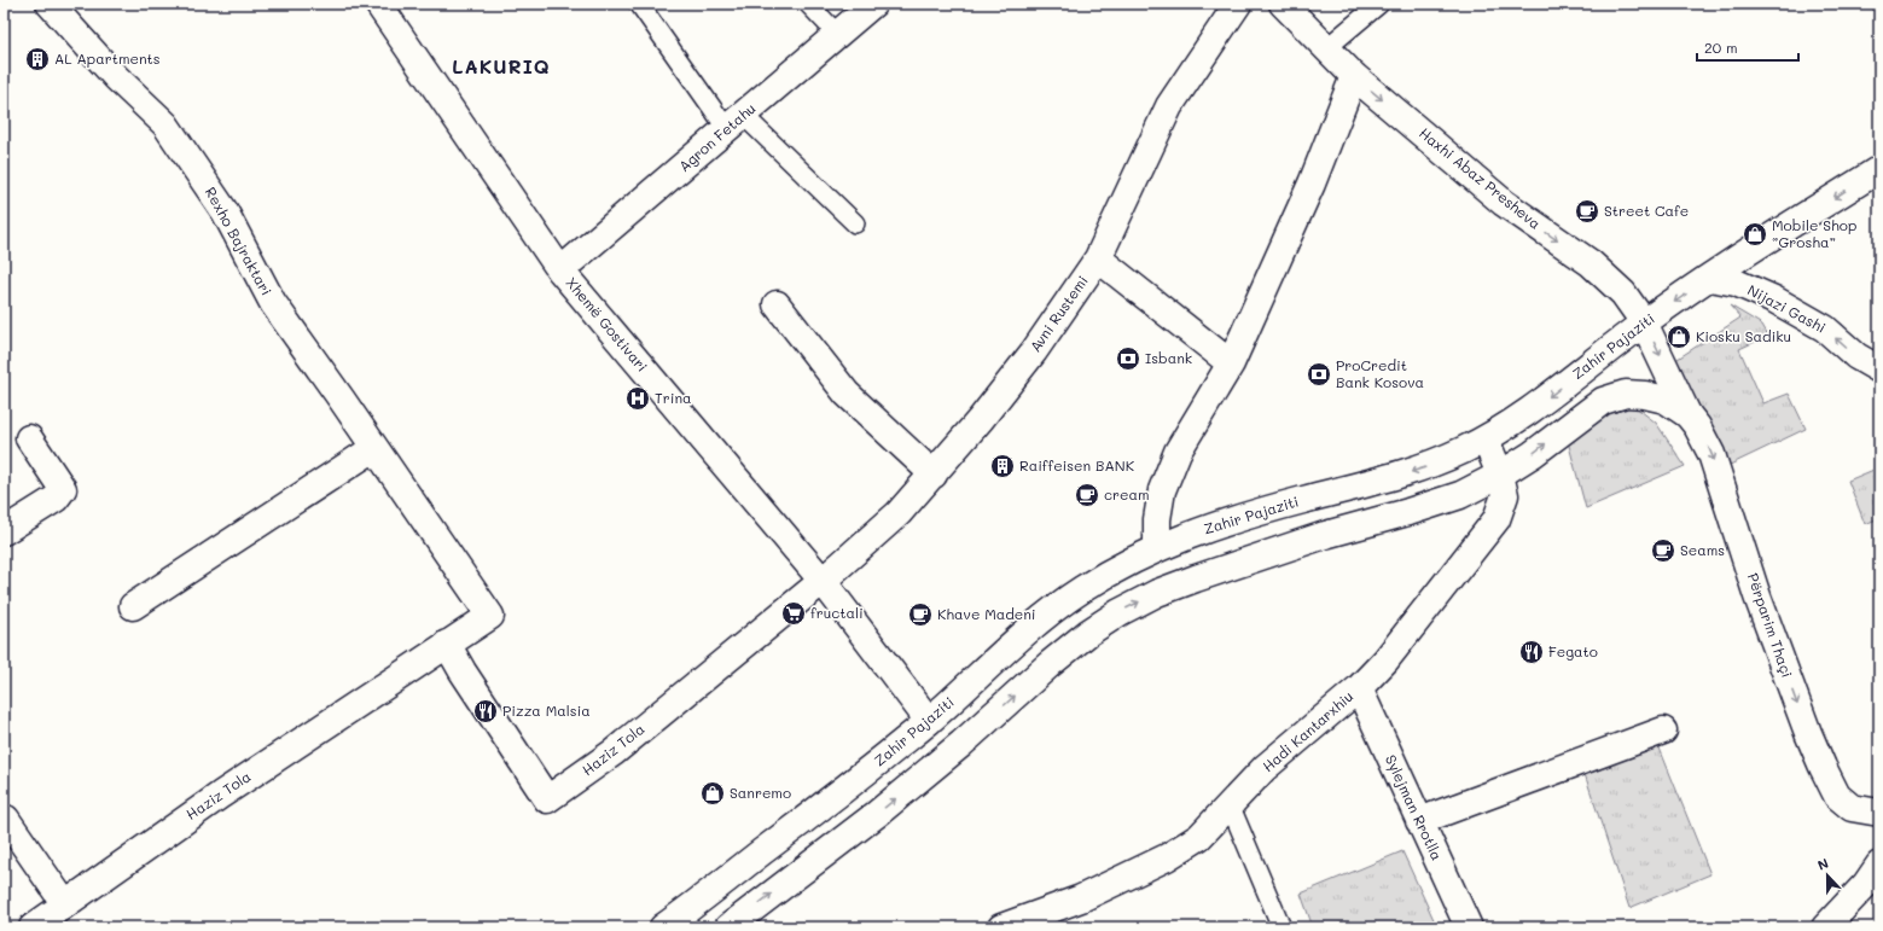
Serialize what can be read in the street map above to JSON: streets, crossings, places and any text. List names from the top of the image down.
{
  "streets": {
    "street": [
      "Agron Fetahu",
      "Haxhi Abaz Presheva",
      "Rexho Bajraktari",
      "Nijazi Gashi",
      "Avni Rustemi",
      "Xhemë Gostivari",
      "Zahir Pajaziti",
      "Përparim Thaçi",
      "Hadi Kantarxhiu",
      "Haziz Tola",
      "Sylejman Rrotlla"
    ]
  },
  "crossings": [
    ["Agron Fetahu", "Xhemë Gostivari"],
    ["Haxhi Abaz Presheva", "Zahir Pajaziti"],
    ["Haxhi Abaz Presheva", "Përparim Thaçi"],
    ["Rexho Bajraktari", "Haziz Tola"],
    ["Nijazi Gashi", "Zahir Pajaziti"],
    ["Avni Rustemi", "Xhemë Gostivari"],
    ["Avni Rustemi", "Haziz Tola"],
    ["Xhemë Gostivari", "Zahir Pajaziti"],
    ["Xhemë Gostivari", "Haziz Tola"],
    ["Zahir Pajaziti", "Hadi Kantarxhiu"],
    ["Hadi Kantarxhiu", "Sylejman Rrotlla"]
  ],
  "one_way": ["Haxhi Abaz Presheva", "Nijazi Gashi", "Përparim Thaçi"],
  "districts": ["LAKURIQ"],
  "places": {
    "building": ["AL Apartments", "Raiffeisen BANK"],
    "cafe": [
      "Street Cafe",
      "cream",
      "Seams",
      "Khave Madeni"
    ],
    "shop": ["Mobile Shop “Grosha”", "Kiosku Sadiku", "Sanremo"],
    "bank": ["Isbank", "ProCredit Bank Kosova"],
    "hospital": ["Trina"],
    "supermarket": ["fructali"],
    "restaurant": ["Fegato", "Pizza Malsia"]
  },
  "scale_bar": "20 m",
  "north": "top"
}
